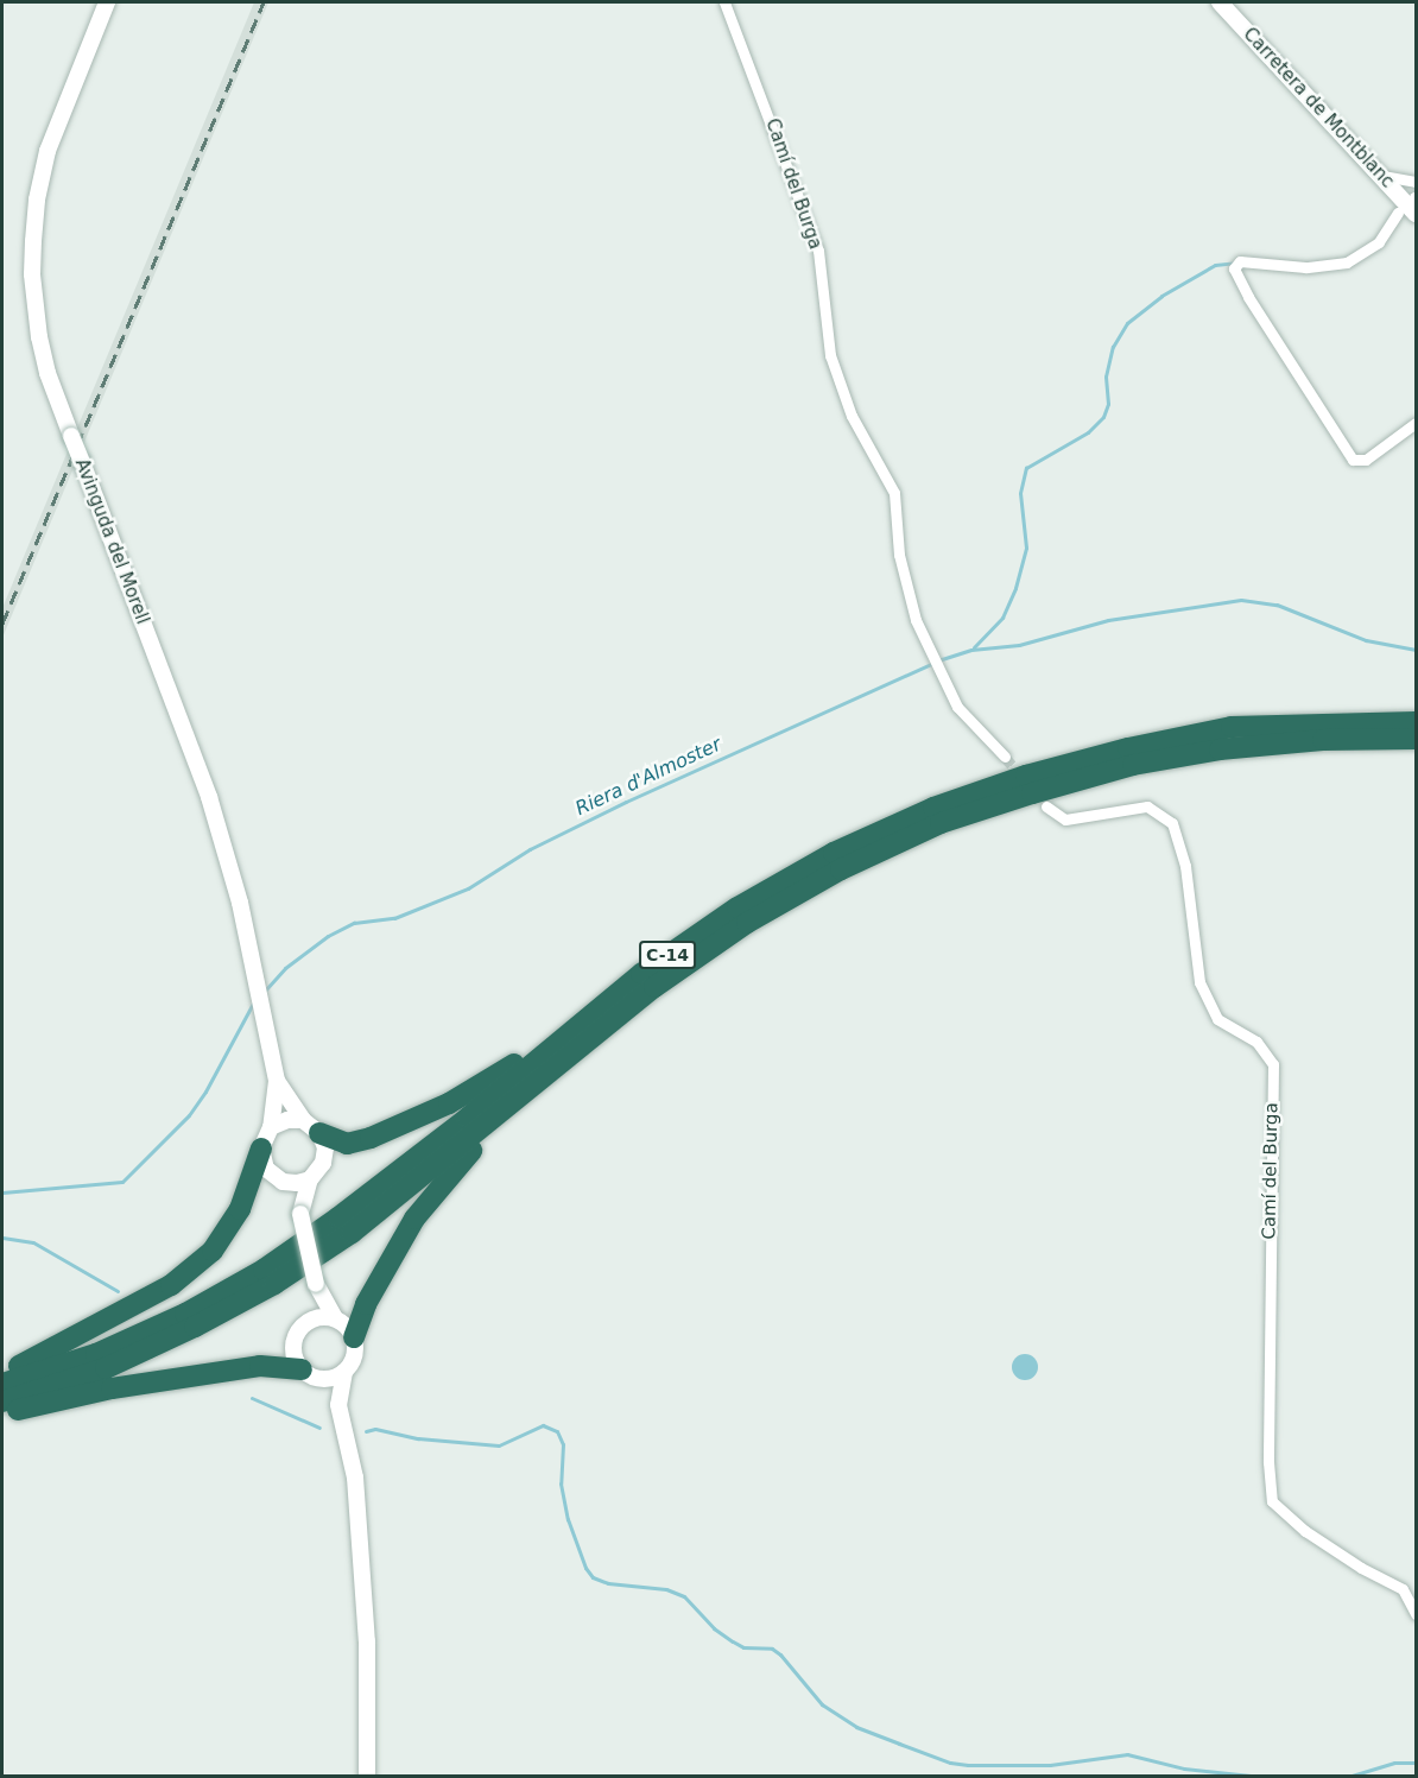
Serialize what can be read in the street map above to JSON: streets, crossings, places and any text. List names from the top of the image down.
{
  "streets": {
    "highway": ["C-14"],
    "street": ["Carretera de Montblanc", "Camí del Burga", "Avinguda del Morell"]
  },
  "water": ["Riera d'Almoster"]
}
